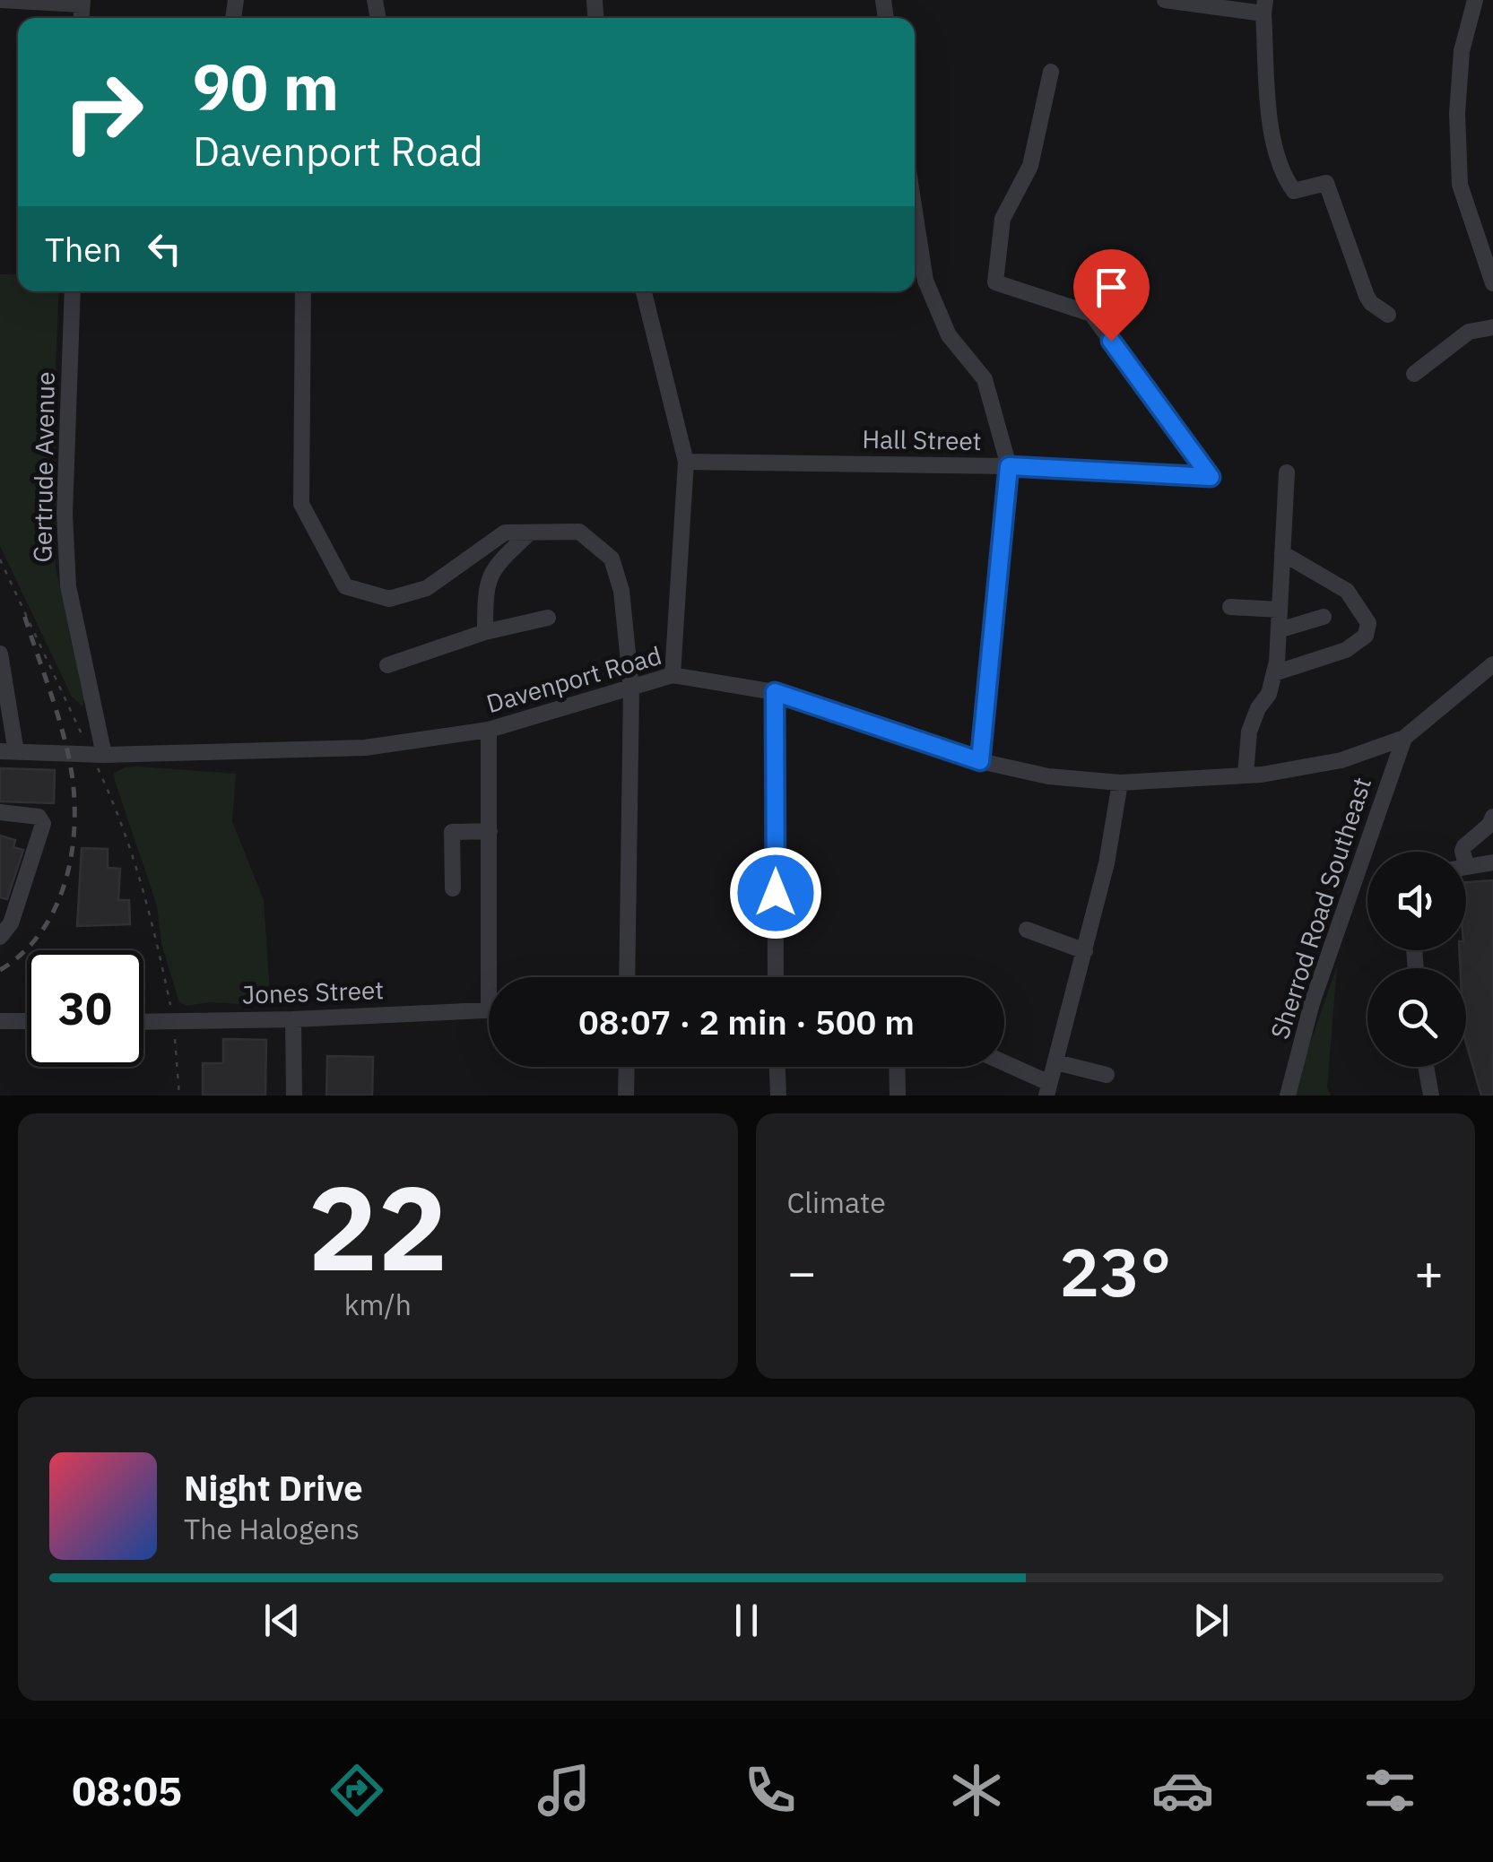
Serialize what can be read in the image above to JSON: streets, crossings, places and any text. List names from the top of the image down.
{
  "streets": {
    "street": [
      "Hall Street",
      "Gertrude Avenue",
      "Davenport Road",
      "Sherrod Road Southeast",
      "Jones Street"
    ]
  },
  "crossings": [
    ["Gertrude Avenue", "Davenport Road"],
    ["Davenport Road", "Sherrod Road Southeast"]
  ],
  "page": {
    "turn": ["90 m", "Davenport Road"],
    "then": "Then",
    "limit": "30",
    "trip": "08:07 · 2 min · 500 m",
    "tile": [
      ["22", "km/h"],
      "Climate"
    ],
    "heat": ["−", "23°", "+"],
    "song": ["Night Drive", "The Halogens"],
    "tabs": "08:05"
  }
}
